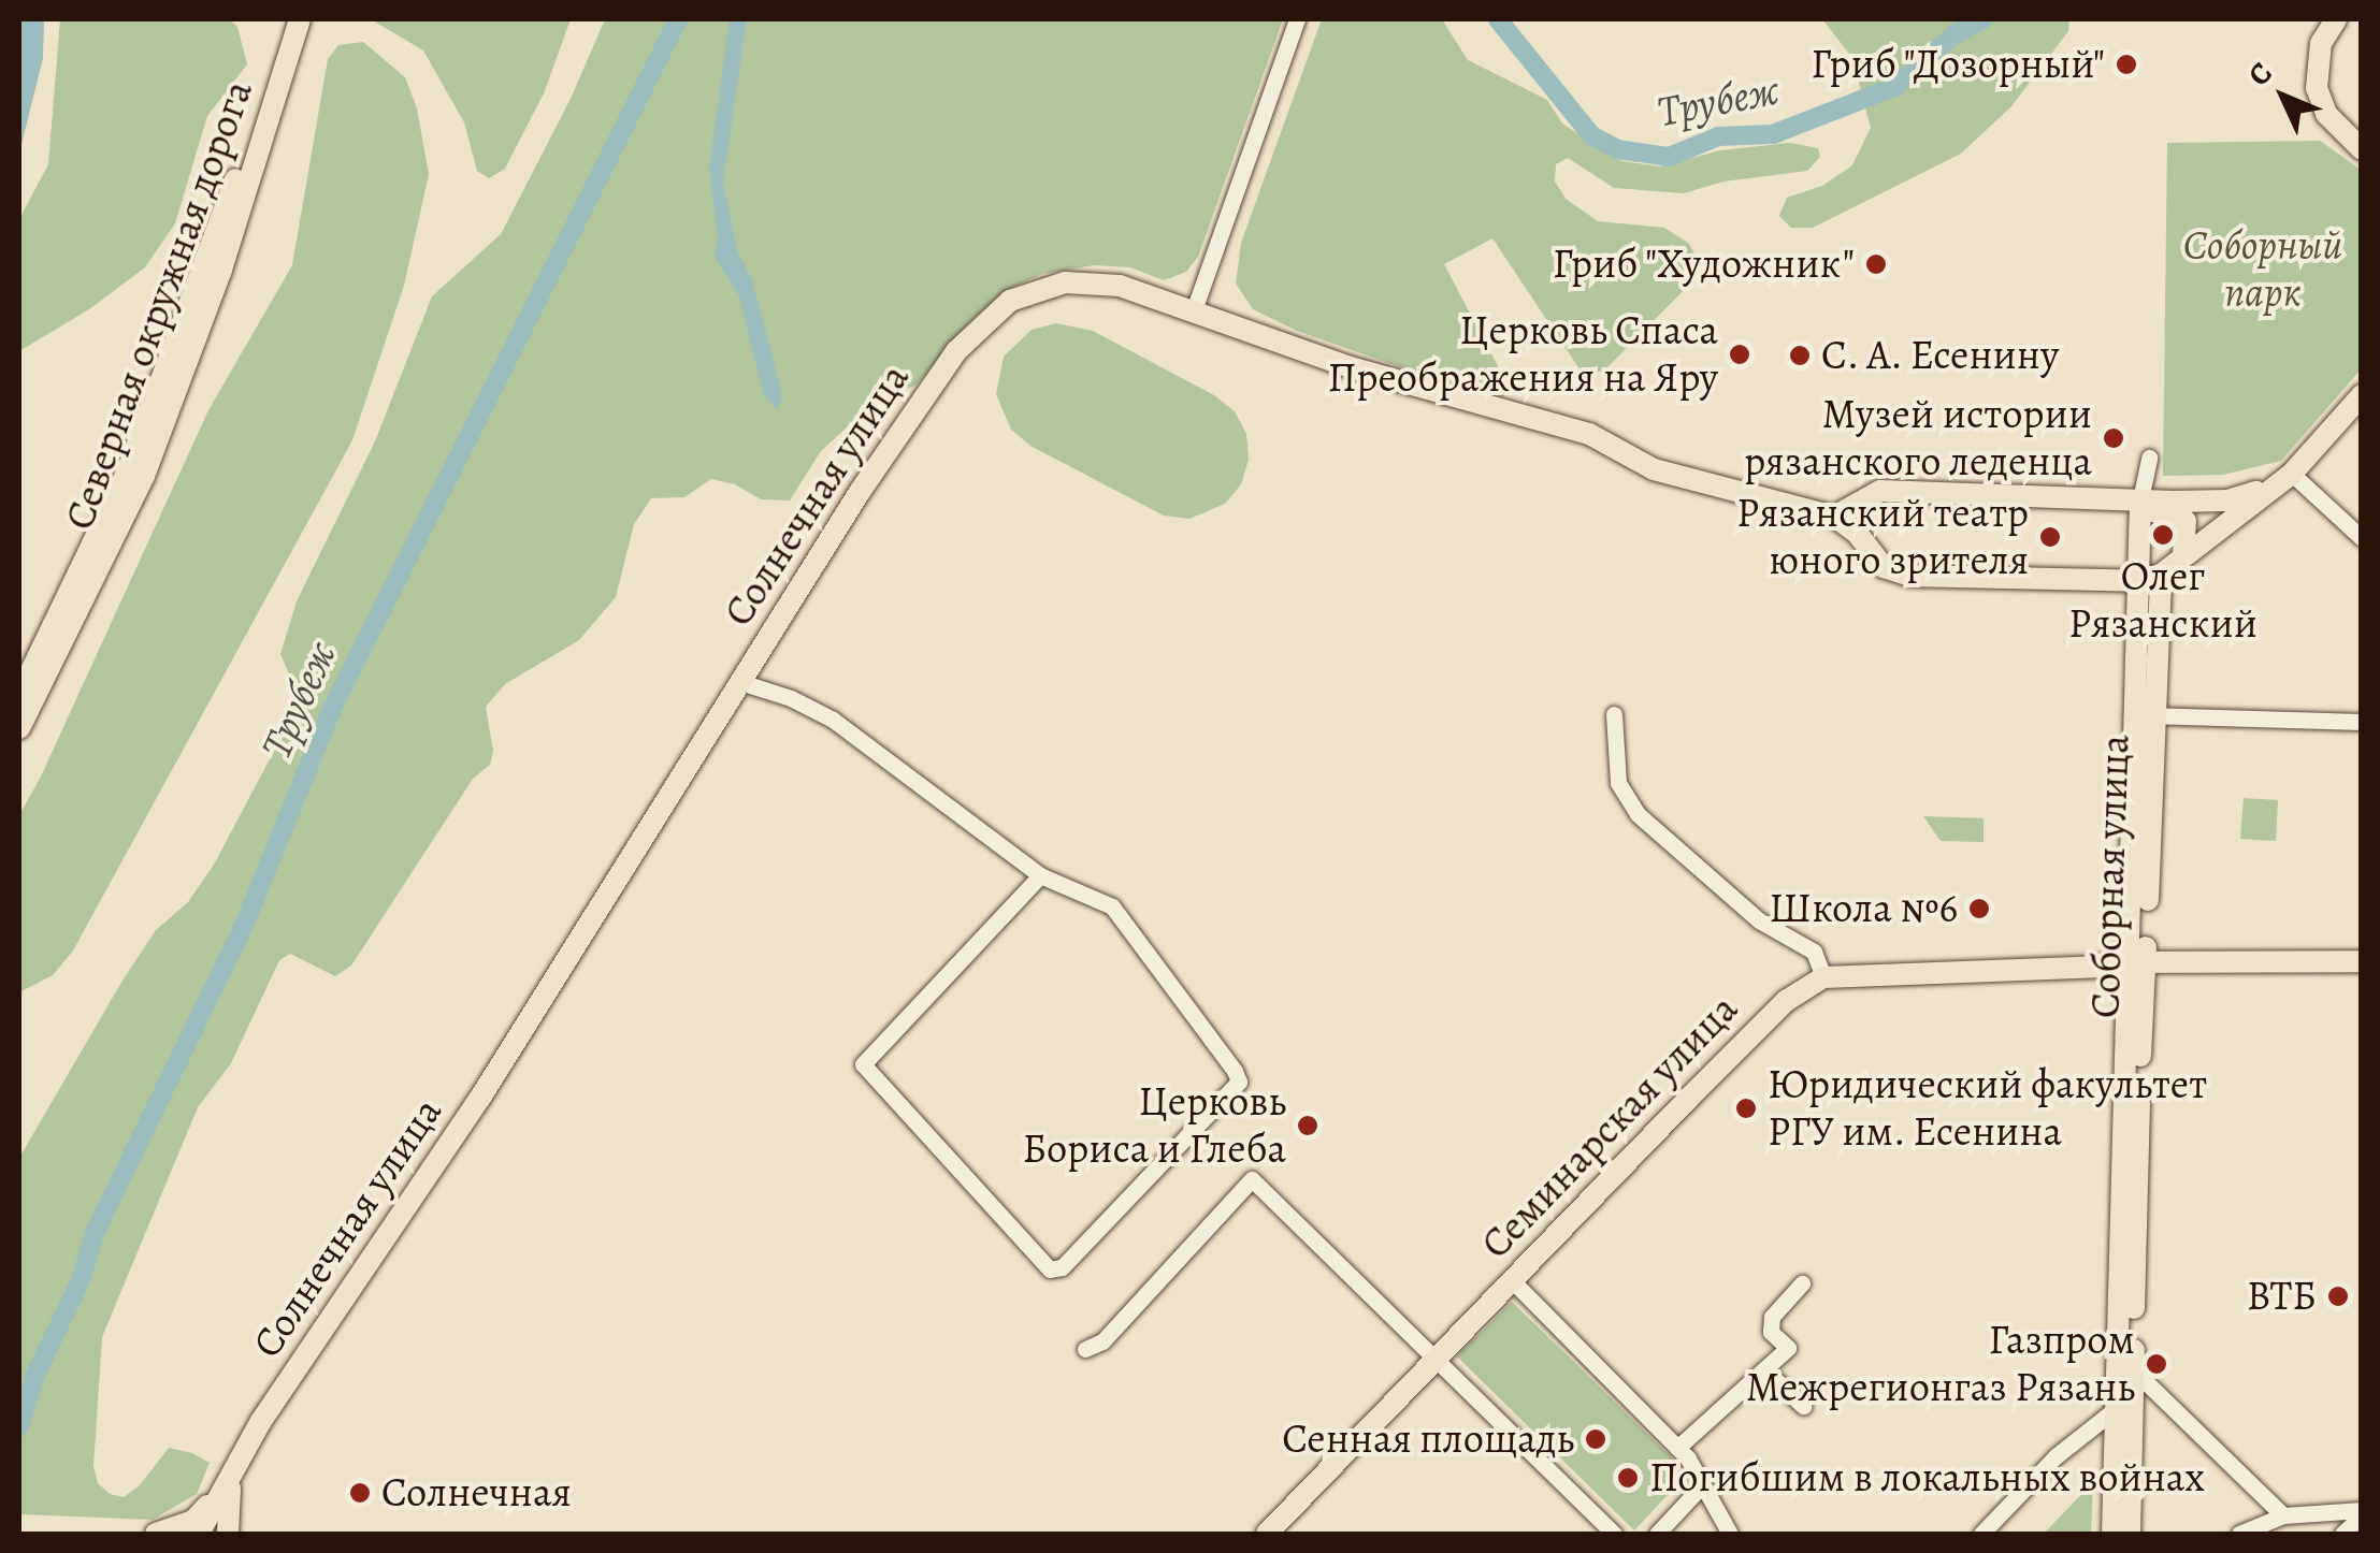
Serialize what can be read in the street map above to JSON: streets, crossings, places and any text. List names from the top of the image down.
{
  "streets": {
    "main road": [
      "Северная окружная дорога",
      "Солнечная улица",
      "Соборная улица",
      "Семинарская улица"
    ]
  },
  "water": ["Трубеж"],
  "parks": ["Соборный парк"],
  "places": [
    "Гриб \"Дозорный\"",
    "Гриб \"Художник\"",
    "Церковь Спаса Преображения на Яру",
    "С. А. Есенину",
    "Музей истории рязанского леденца",
    "Олег Рязанский",
    "Рязанский театр юного зрителя",
    "Школа №6",
    "Юридический факультет РГУ им. Есенина",
    "Церковь Бориса и Глеба",
    "ВТБ",
    "Газпром Межрегионгаз Рязань",
    "Сенная площадь",
    "Погибшим в локальных войнах",
    "Солнечная"
  ],
  "north": "top left"
}
